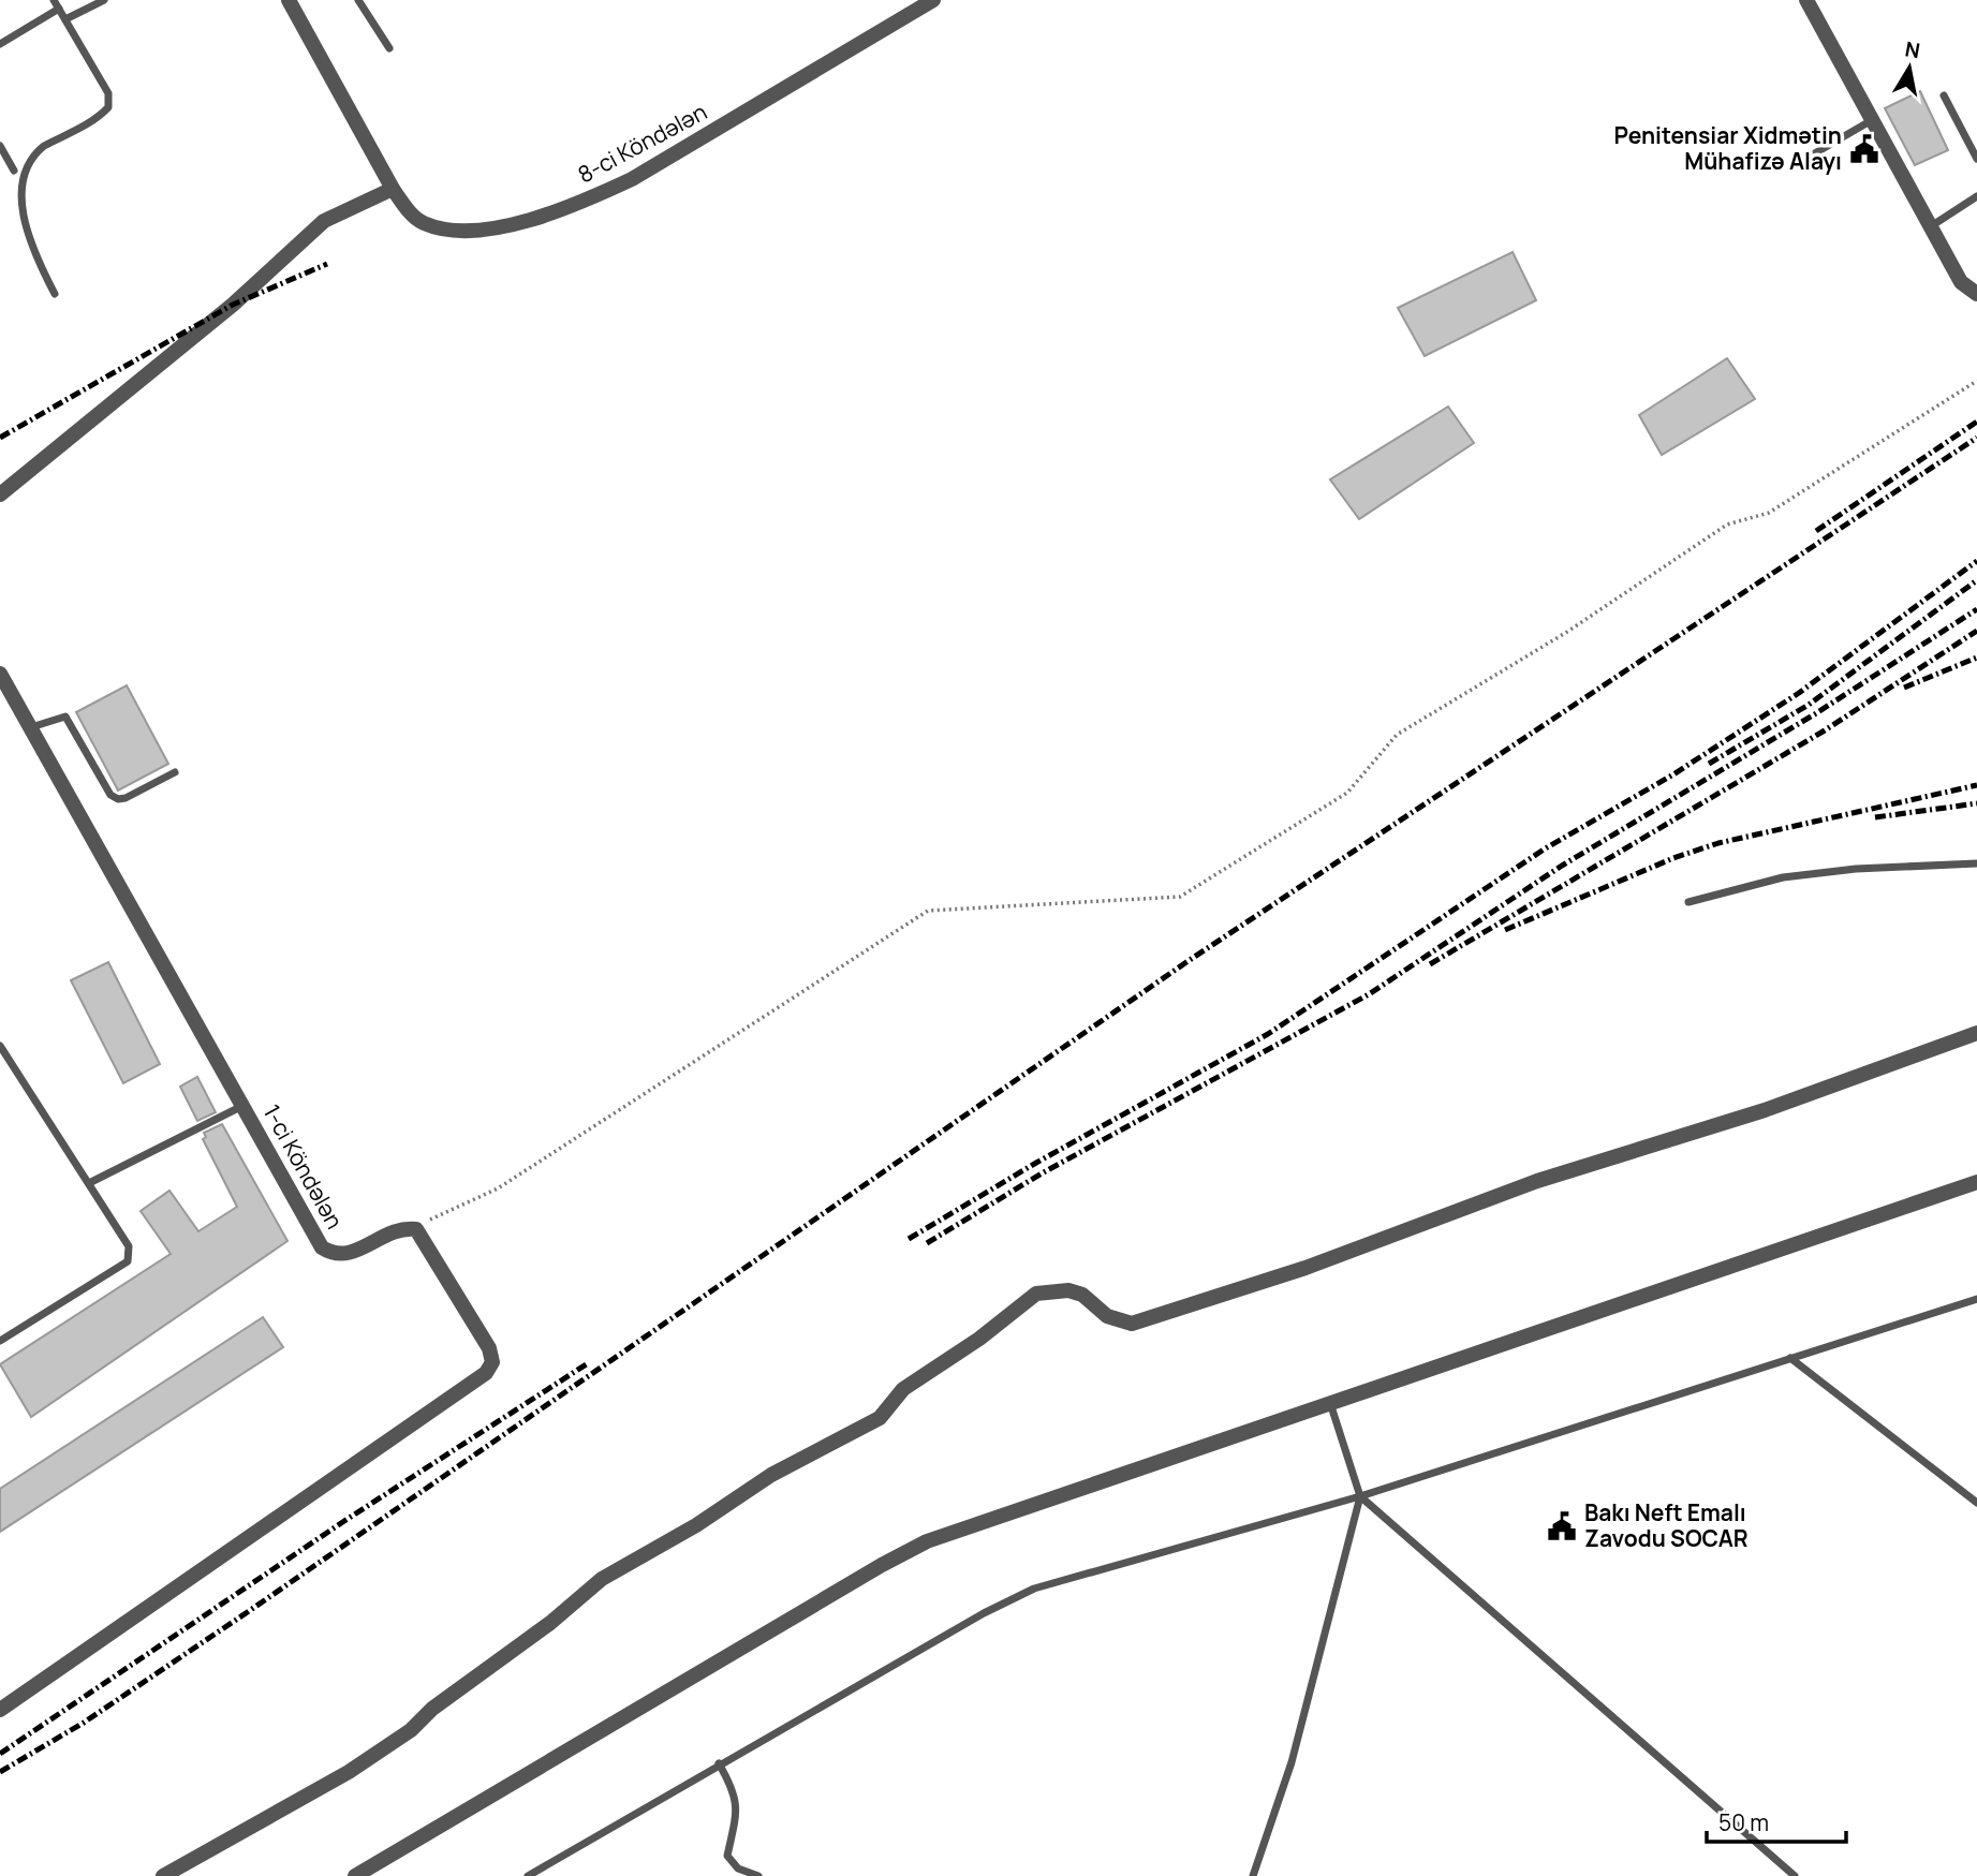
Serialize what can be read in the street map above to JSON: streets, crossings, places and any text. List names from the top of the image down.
{
  "streets": {
    "street": ["8-ci Köndələn", "1-ci Köndələn"]
  },
  "places": {
    "public building": ["Penitensiar Xidmətin Mühafizə Alayı", "Bakı Neft Emalı Zavodu SOCAR"]
  },
  "scale_bar": "50 m",
  "north": "top"
}
